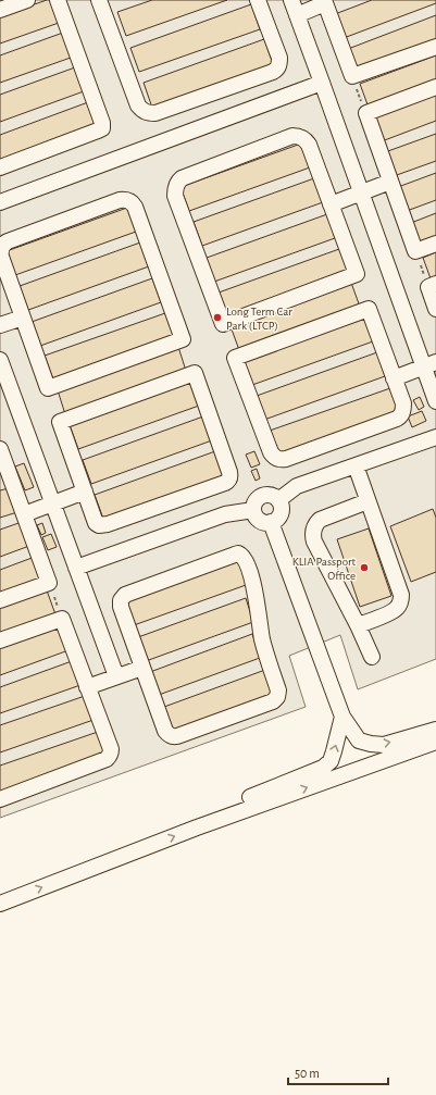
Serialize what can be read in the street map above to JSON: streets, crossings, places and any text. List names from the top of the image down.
{
  "places": ["Long Term Car Park (LTCP)", "KLIA Passport Office"],
  "scale_bar": "50 m"
}
